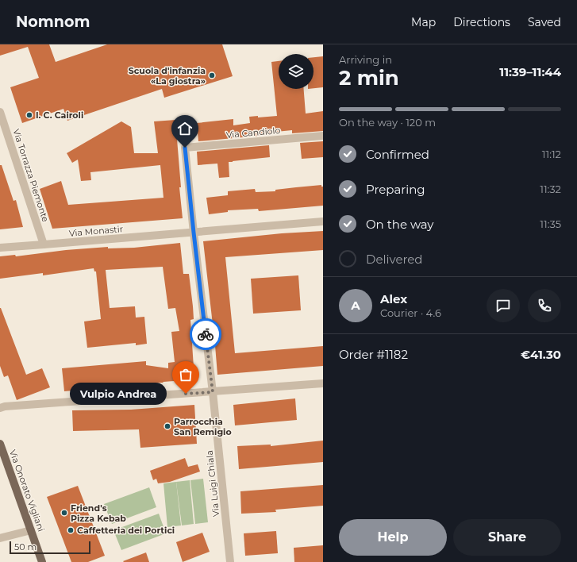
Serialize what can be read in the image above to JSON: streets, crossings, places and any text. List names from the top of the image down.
{
  "streets": {
    "main road": ["Via Onorato Vigliani"],
    "street": [
      "Via Candiolo",
      "Via Torrazza Piemonte",
      "Via Monastir",
      "Via Luigi Chiala"
    ]
  },
  "crossings": [
    ["Via Candiolo", "Via Monastir"],
    ["Via Candiolo", "Via Luigi Chiala"],
    ["Via Torrazza Piemonte", "Via Monastir"],
    ["Via Monastir", "Via Luigi Chiala"]
  ],
  "places": [
    "Scuola d'infanzia «La giostra»",
    "I. C. Cairoli",
    "Vulpio Andrea",
    "Parrocchia San Remigio",
    "Friend's Pizza Kebab",
    "Caffetteria dei Portici"
  ],
  "scale_bar": "50 m",
  "page": {
    "header": "Nomnom",
    "nav": ["Map", "Directions", "Saved"],
    "heading": ["2 min", "Arriving in", "11:39–11:44"],
    "panel": [
      "Alex",
      "Courier · 4.6",
      "Order #1182",
      "€41.30"
    ],
    "bar": "On the way · 120 m",
    "list": [
      ["Confirmed", "11:12"],
      ["Preparing", "11:32"],
      ["On the way", "11:35"],
      "Delivered"
    ],
    "round": "A",
    "bubble": "Vulpio Andrea",
    "buttons": ["Help", "Share"],
    "scale": "50 m"
  }
}
